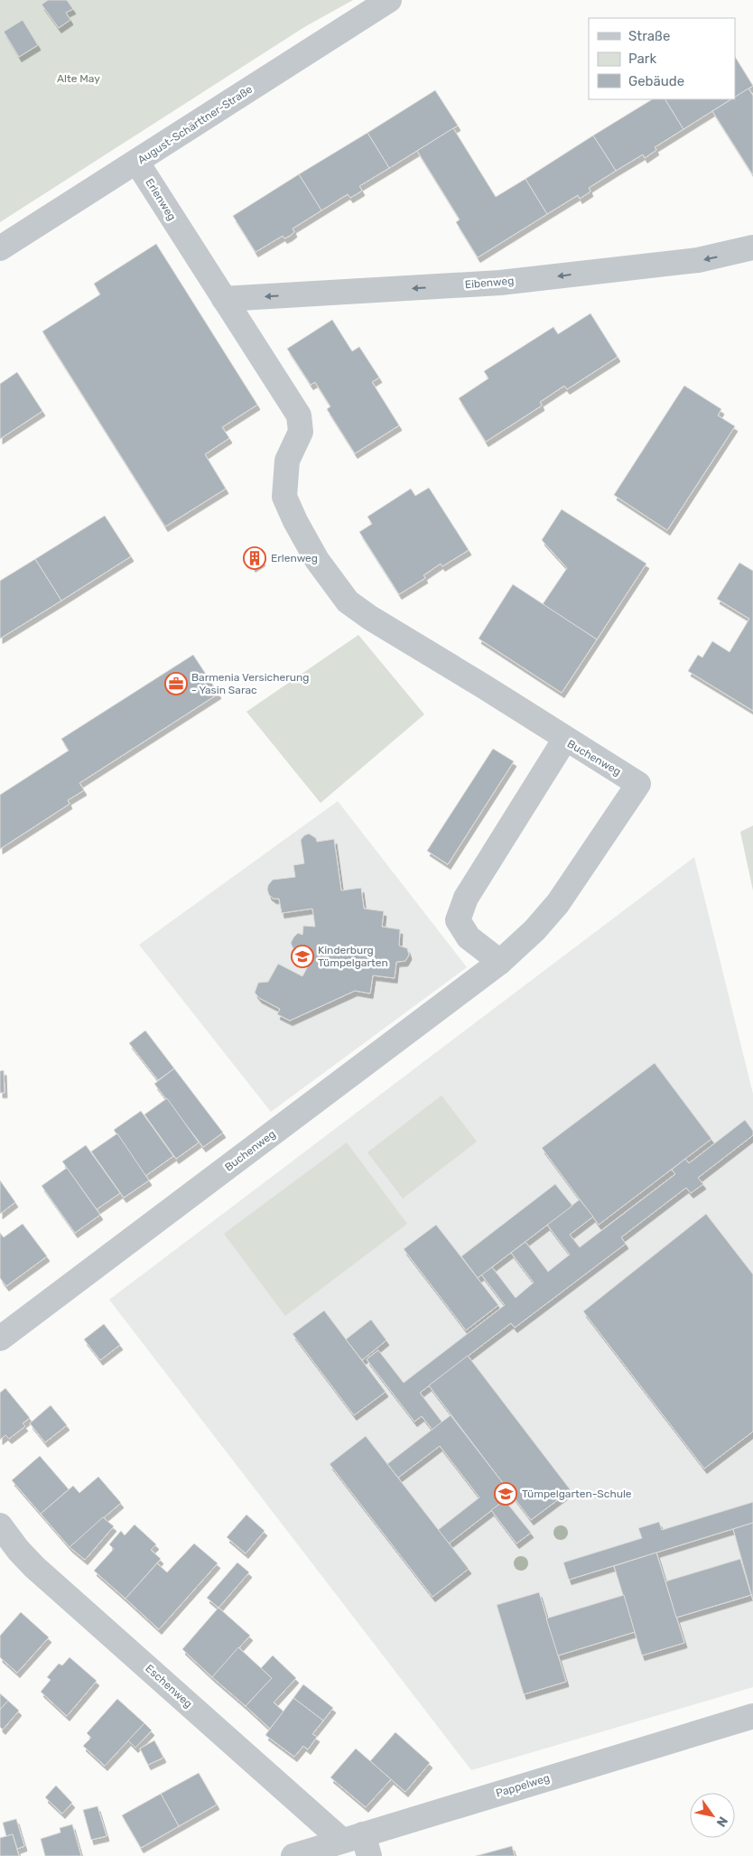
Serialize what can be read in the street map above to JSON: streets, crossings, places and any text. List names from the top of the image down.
{
  "streets": {
    "street": [
      "August-Schärttner-Straße",
      "Erlenweg",
      "Eibenweg",
      "Buchenweg",
      "Eschenweg",
      "Pappelweg"
    ]
  },
  "crossings": [
    ["August-Schärttner-Straße", "Erlenweg"],
    ["Erlenweg", "Eibenweg"],
    ["Erlenweg", "Buchenweg"],
    ["Eschenweg", "Pappelweg"]
  ],
  "one_way": ["Eibenweg"],
  "parks": ["Alte May"],
  "places": {
    "building": ["Erlenweg"],
    "office": ["Barmenia Versicherung - Yasin Sarac"],
    "school or university": ["Kinderburg Tümpelgarten", "Tümpelgarten-Schule"]
  },
  "legend": ["Straße", "Park", "Gebäude"],
  "north": "bottom right"
}
